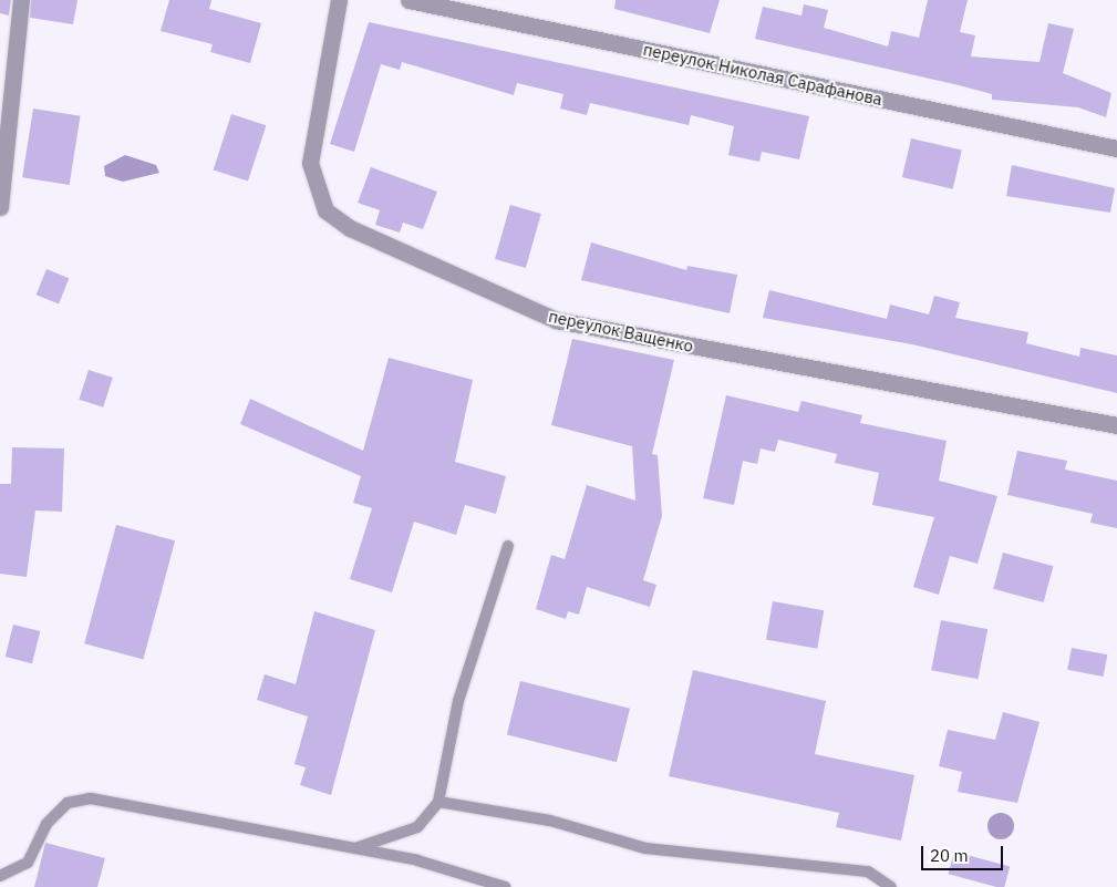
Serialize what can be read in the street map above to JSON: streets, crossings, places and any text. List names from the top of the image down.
{
  "streets": {
    "street": ["переулок Николая Сарафанова", "переулок Ващенко"]
  },
  "scale_bar": "20 m"
}
